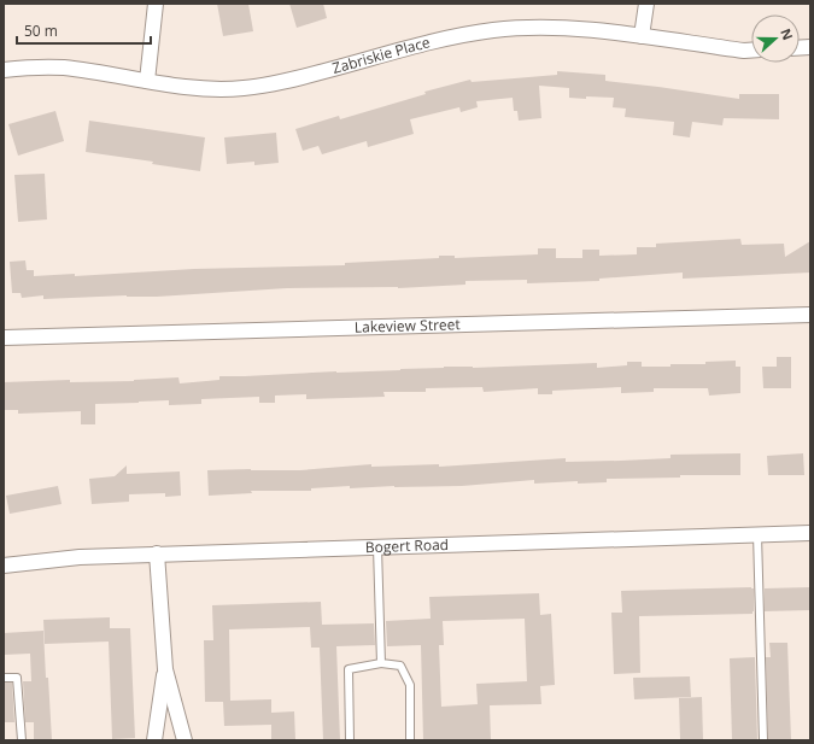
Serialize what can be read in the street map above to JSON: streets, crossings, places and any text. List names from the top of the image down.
{
  "streets": {
    "street": ["Zabriskie Place", "Lakeview Street", "Bogert Road"]
  },
  "scale_bar": "50 m",
  "north": "right"
}
